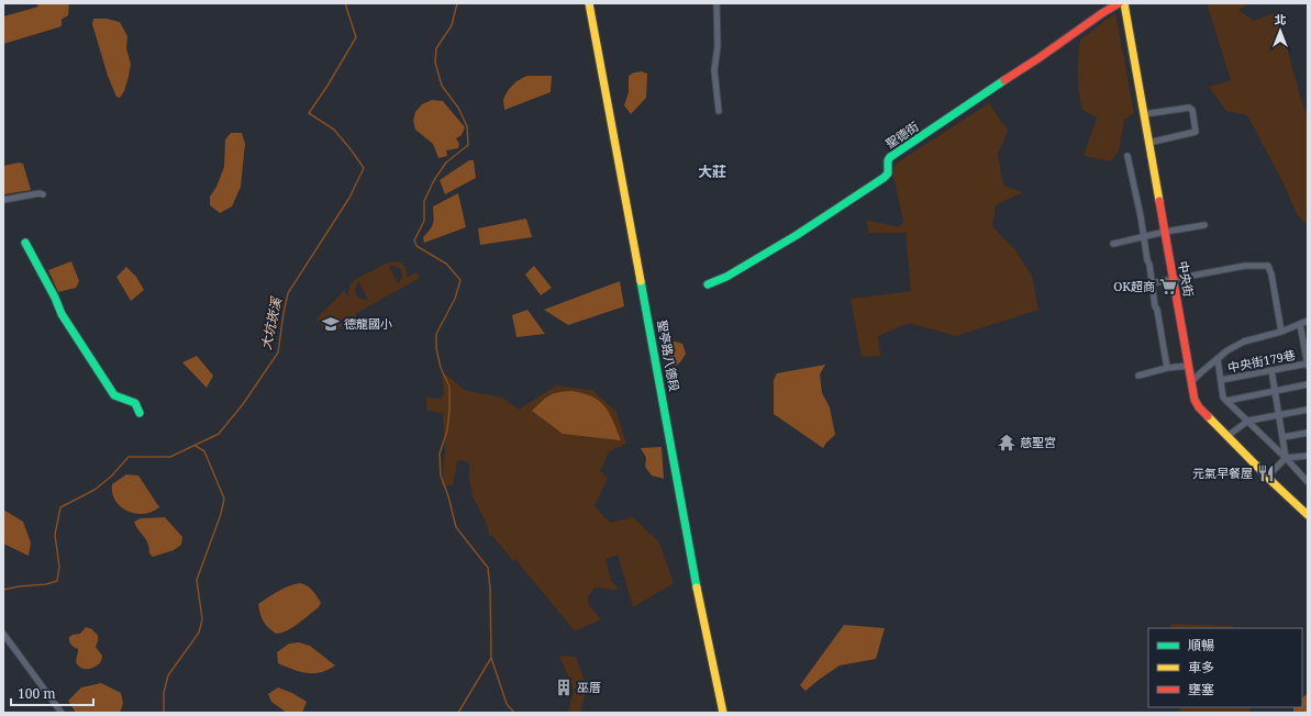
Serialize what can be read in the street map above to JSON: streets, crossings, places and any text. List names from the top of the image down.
{
  "streets": {
    "street": [
      "聖德街",
      "中央街",
      "聖亭路八德段",
      "中央街179巷"
    ]
  },
  "districts": ["大莊"],
  "water": ["大坑崁溪"],
  "places": {
    "supermarket": ["OK超商"],
    "school or university": ["德龍國小"],
    "temple": ["慈聖宮"],
    "restaurant": ["元氣早餐屋"],
    "building": ["巫厝"]
  },
  "legend": ["順暢", "車多", "壅塞"],
  "scale_bar": "100 m",
  "north": "top"
}
